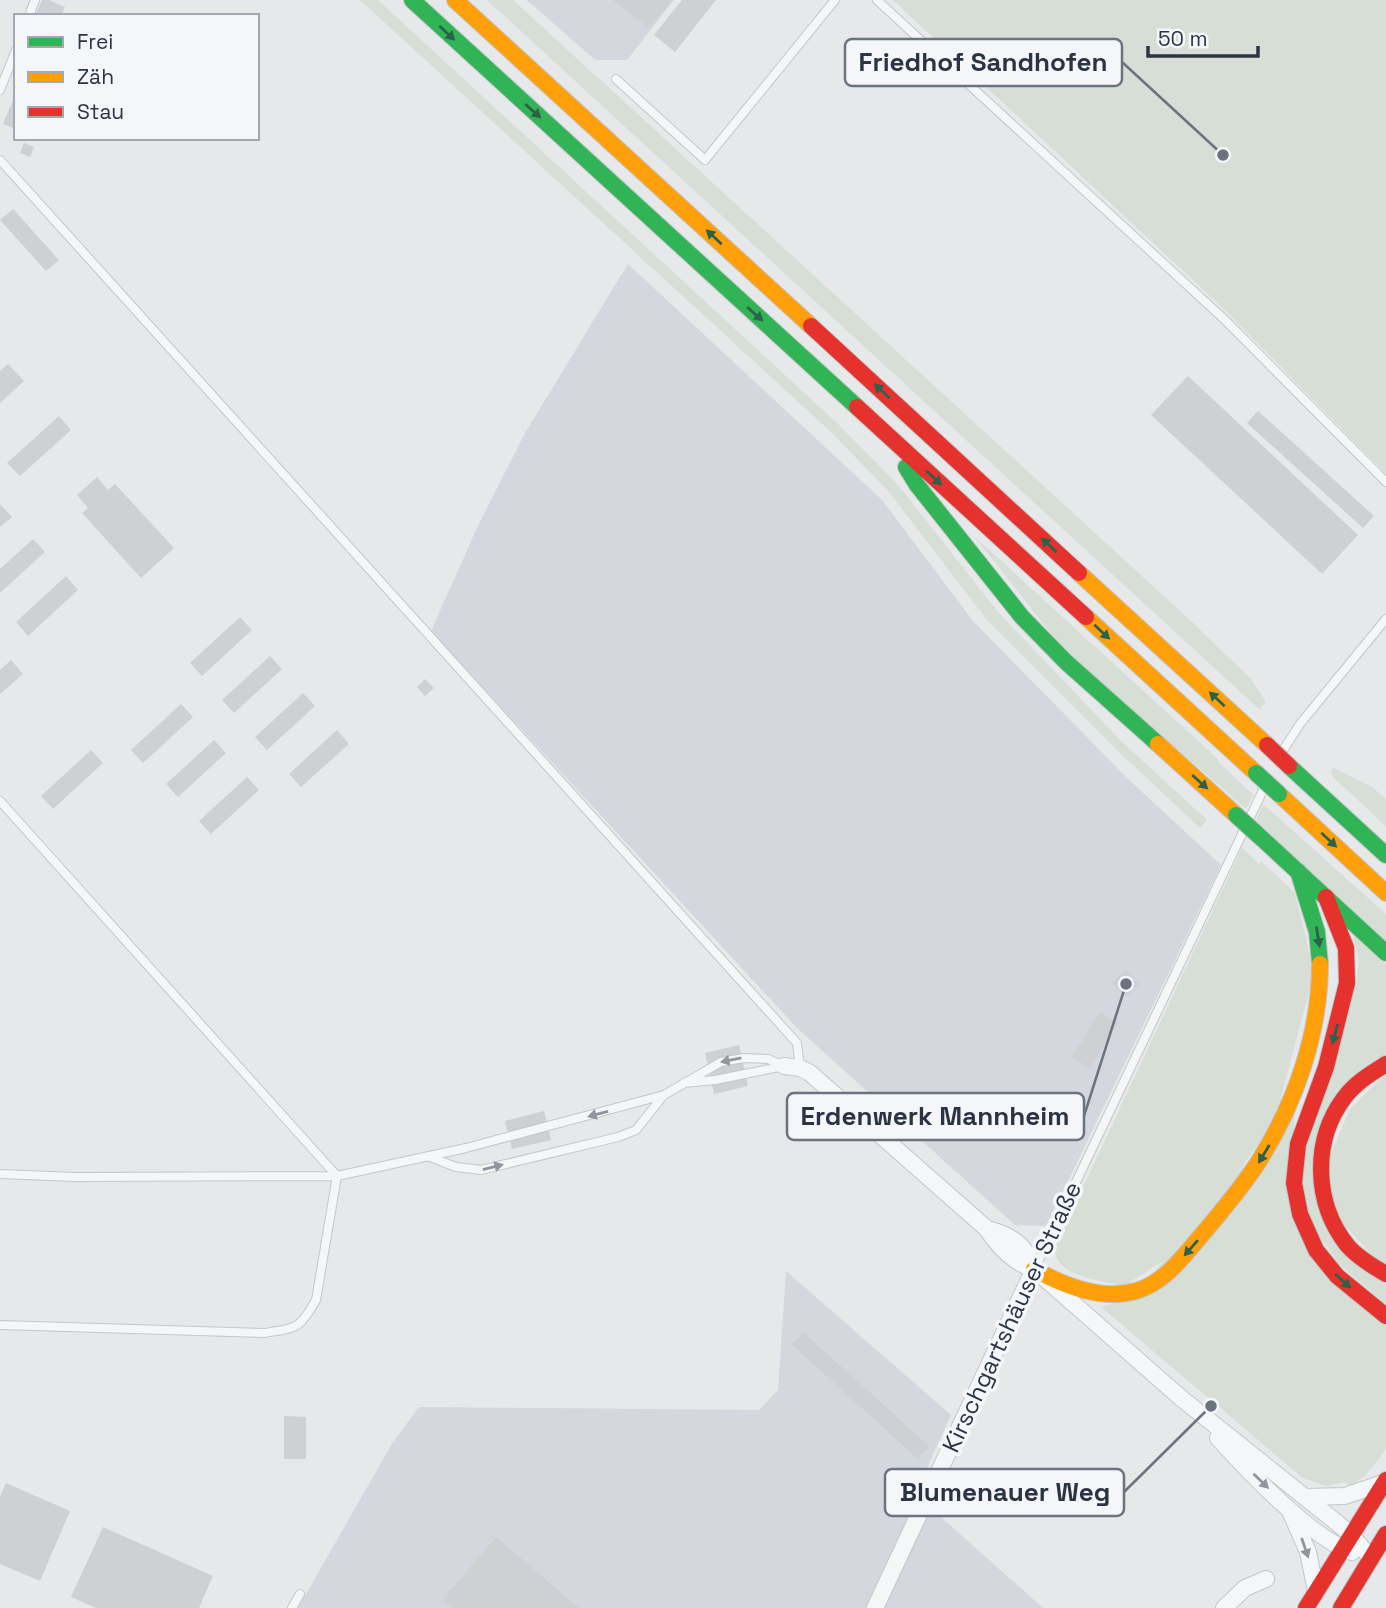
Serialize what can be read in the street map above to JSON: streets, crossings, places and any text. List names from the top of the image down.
{
  "streets": {
    "street": ["Kirschgartshäuser Straße"]
  },
  "places": ["Friedhof Sandhofen", "Erdenwerk Mannheim", "Blumenauer Weg"],
  "legend": ["Frei", "Zäh", "Stau"],
  "scale_bar": "50 m"
}
